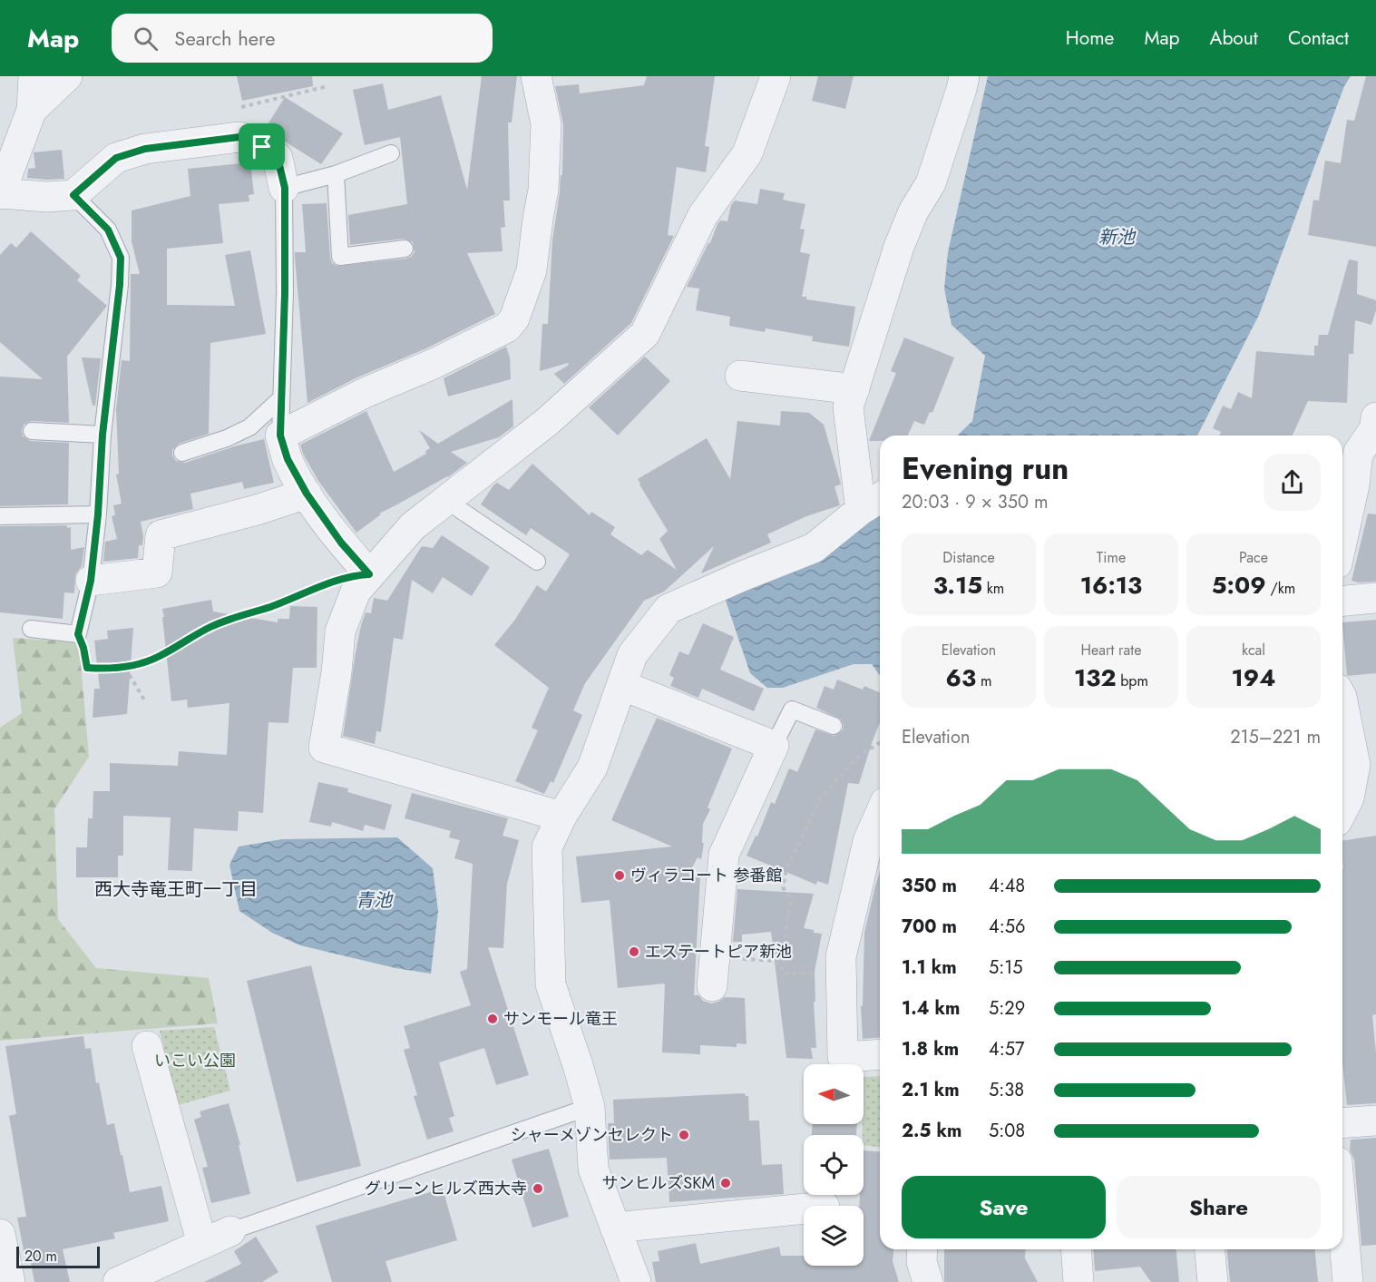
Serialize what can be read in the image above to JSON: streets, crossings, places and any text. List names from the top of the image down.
{
  "districts": ["西大寺竜王町一丁目"],
  "water": ["新池", "青池"],
  "parks": ["いこい公園"],
  "places": [
    "ヴィラコート 参番館",
    "エステートピア新池",
    "サンモール竜王",
    "シャーメゾンセレクト",
    "サンヒルズSKM",
    "グリーンヒルズ西大寺"
  ],
  "scale_bar": "20 m",
  "north": "left",
  "page": {
    "header": "Map",
    "search": "Search here",
    "nav": [
      "Home",
      "Map",
      "About",
      "Contact"
    ],
    "heading": ["Evening run", "20:03 · 9 × 350 m"],
    "stats": [
      ["Distance", "3.15 km"],
      ["Time", "16:13"],
      ["Pace", "5:09 /km"],
      ["Elevation", "63 m"],
      ["Heart rate", "132 bpm"],
      ["kcal", "194"]
    ],
    "chart": ["Elevation", "215–221 m"],
    "list": [
      {
        "name": "350 m",
        "note": "4:48"
      },
      {
        "name": "700 m",
        "note": "4:56"
      },
      {
        "name": "1.1 km",
        "note": "5:15"
      },
      {
        "name": "1.4 km",
        "note": "5:29"
      },
      {
        "name": "1.8 km",
        "note": "4:57"
      },
      {
        "name": "2.1 km",
        "note": "5:38"
      },
      {
        "name": "2.5 km",
        "note": "5:08"
      }
    ],
    "buttons": ["Save", "Share"],
    "scale": "20 m"
  }
}
